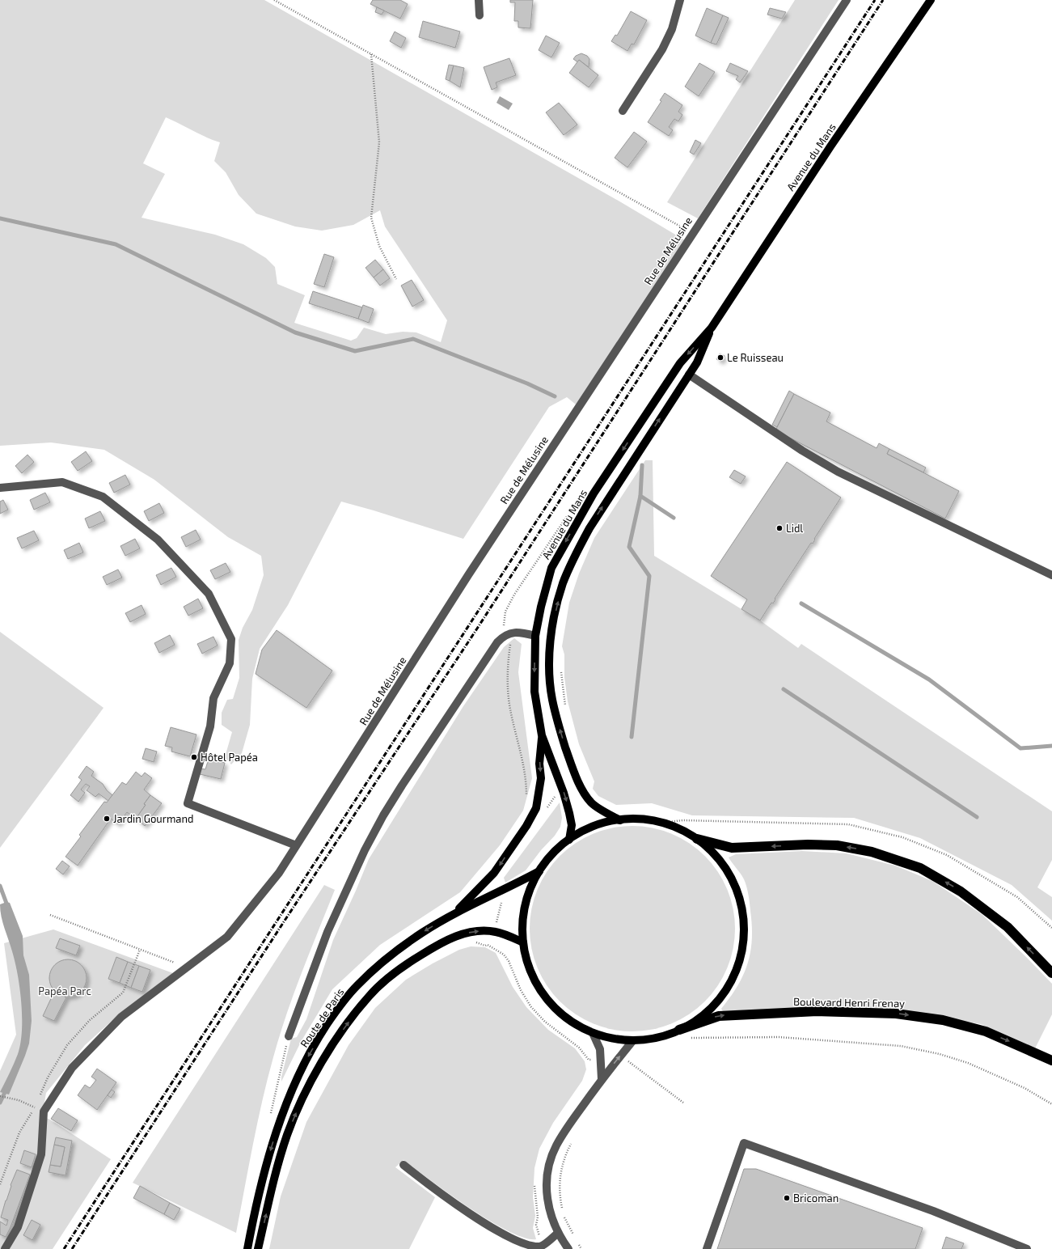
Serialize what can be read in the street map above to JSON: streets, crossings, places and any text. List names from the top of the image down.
{
  "streets": {
    "highway": ["Boulevard Henri Frenay"],
    "main road": ["Avenue du Mans", "Route de Paris"],
    "street": ["Rue de Mélusine"]
  },
  "one_way": ["Boulevard Henri Frenay"],
  "parks": ["Papéa Parc"],
  "places": [
    "Le Ruisseau",
    "Lidl",
    "Hôtel Papéa",
    "Jardin Gourmand",
    "Bricoman"
  ]
}
